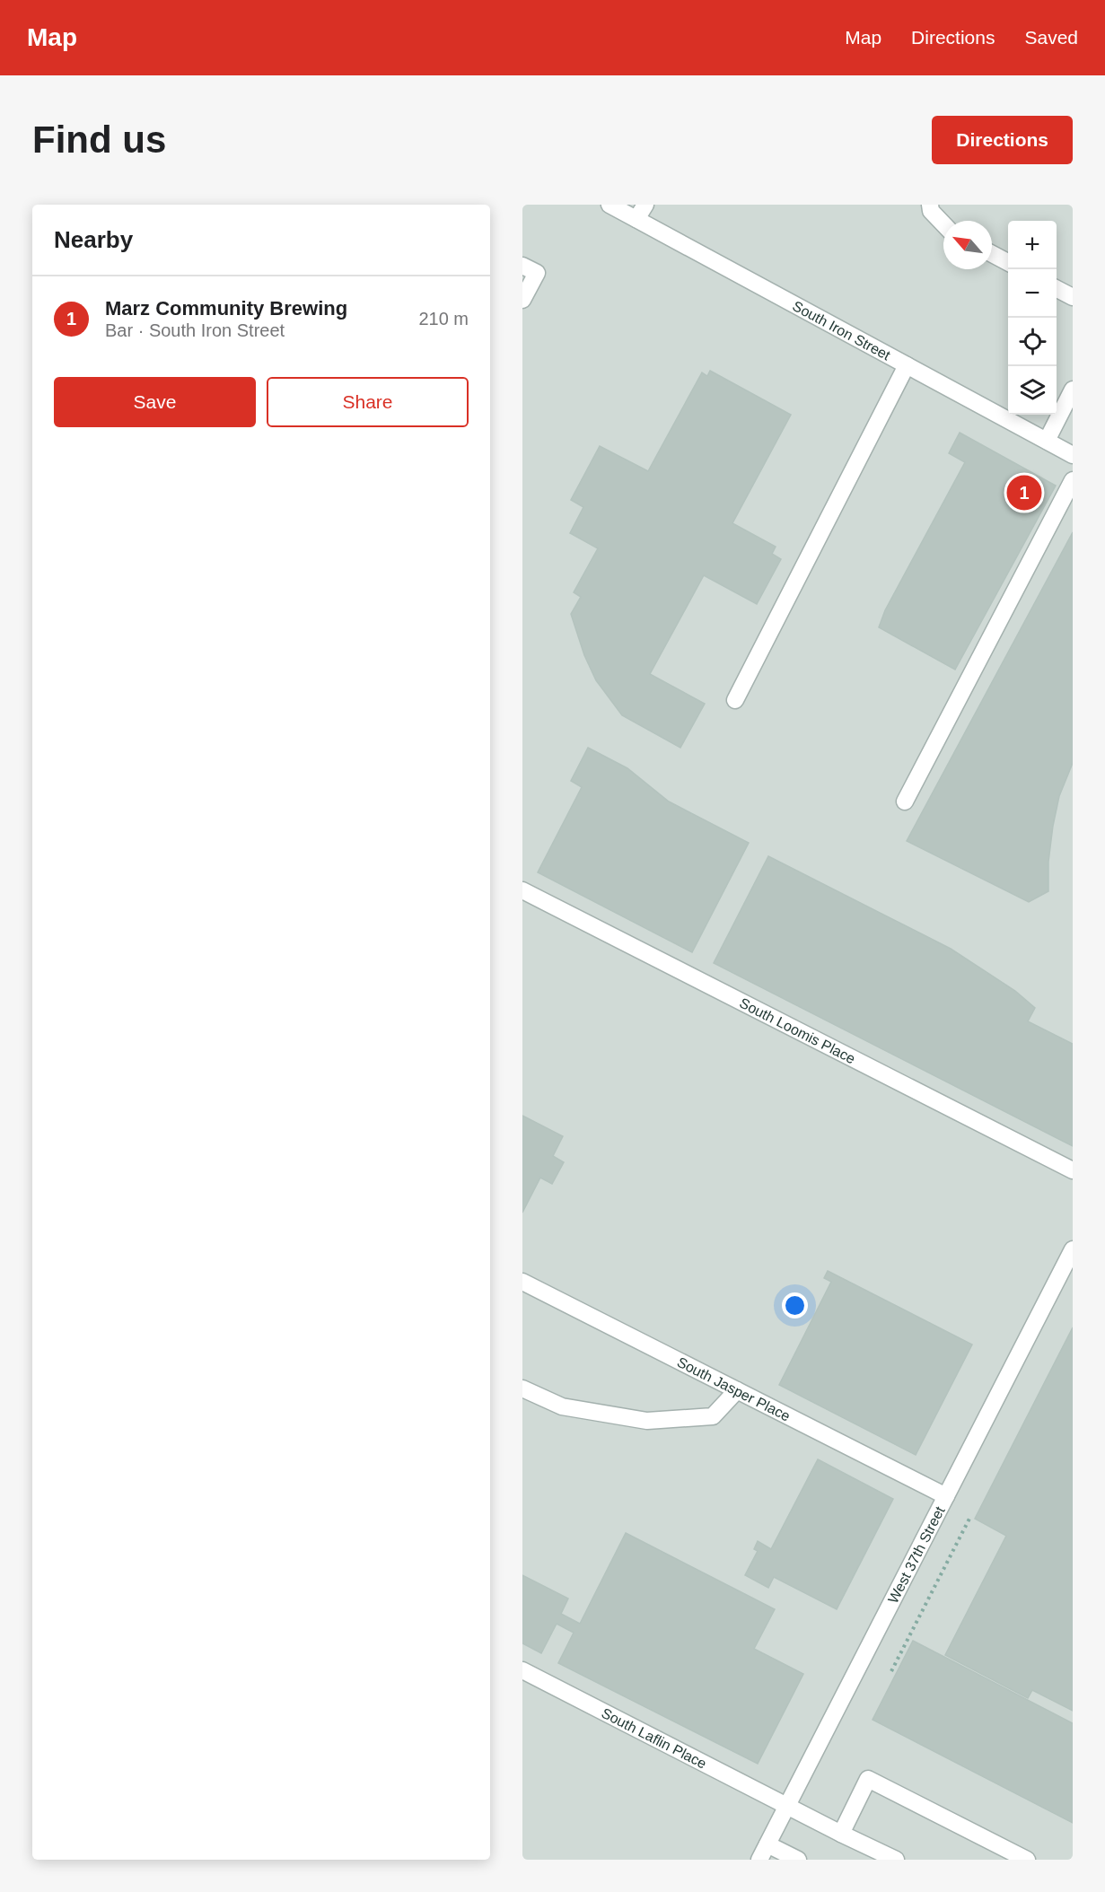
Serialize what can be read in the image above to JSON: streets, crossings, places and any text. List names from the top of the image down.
{
  "streets": {
    "street": [
      "South Iron Street",
      "South Loomis Place",
      "South Jasper Place",
      "West 37th Street",
      "South Laflin Place"
    ]
  },
  "crossings": [
    ["South Jasper Place", "West 37th Street"],
    ["West 37th Street", "South Laflin Place"]
  ],
  "north": "top left",
  "page": {
    "header": "Map",
    "nav": ["Map", "Directions", "Saved"],
    "buttons": [
      "Directions",
      ["Save", "Share"]
    ],
    "title": "Find us",
    "heading": "Nearby",
    "map_buttons": ["+", "−"],
    "list": [
      {
        "mark": "1",
        "name": "Marz Community Brewing",
        "note": "Bar · South Iron Street",
        "value": "210 m"
      }
    ],
    "pins": "1"
  }
}
